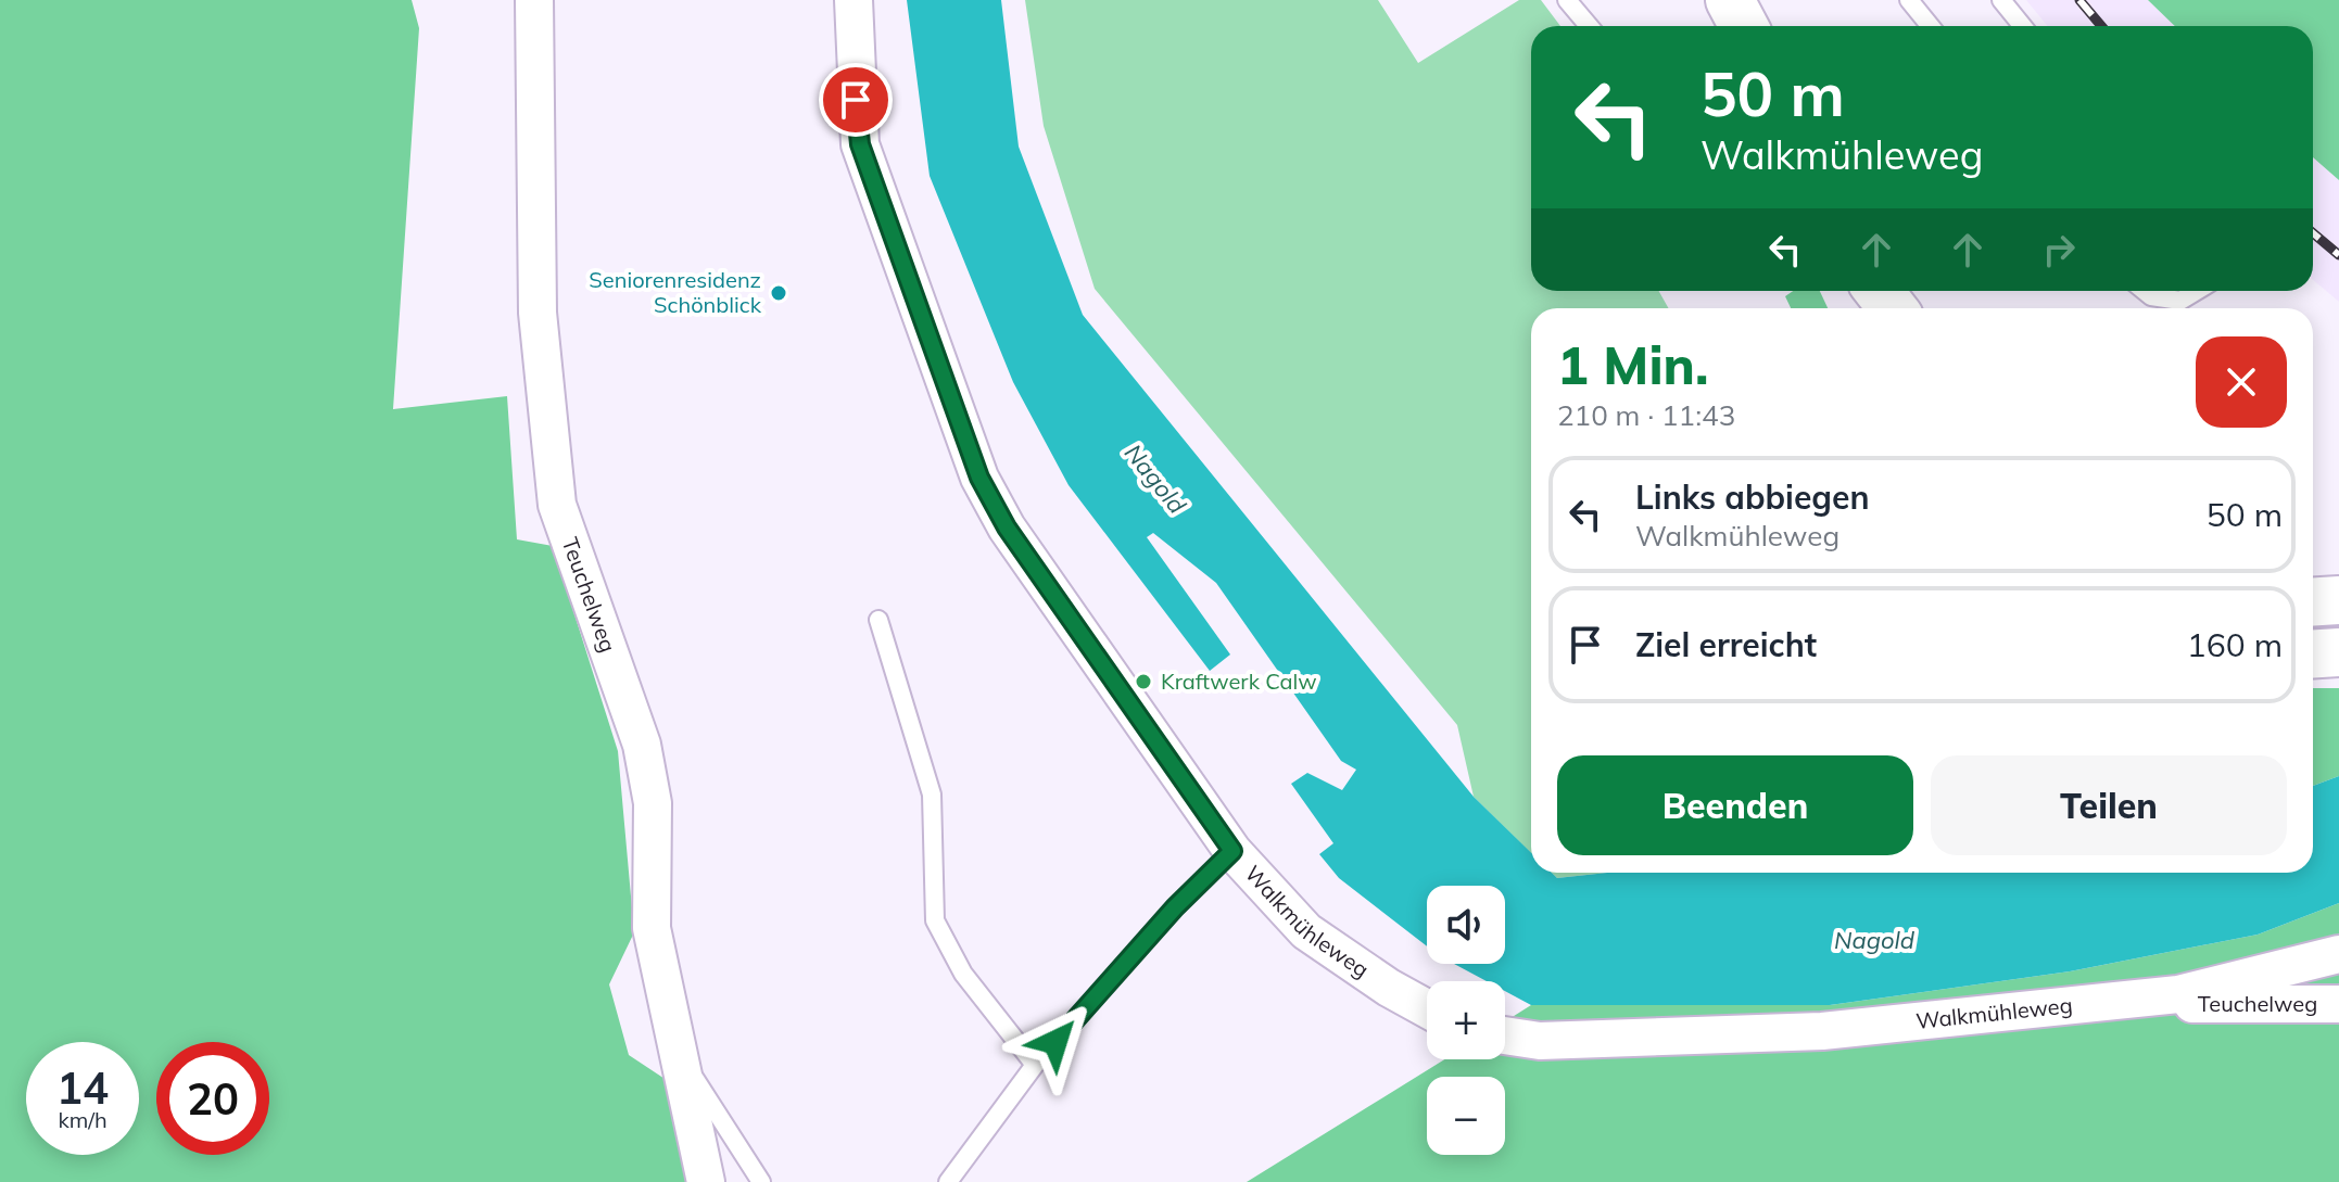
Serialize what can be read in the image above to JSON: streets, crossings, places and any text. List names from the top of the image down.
{
  "streets": {
    "street": ["Teuchelweg", "Walkmühleweg"]
  },
  "crossings": [
    ["Teuchelweg", "Walkmühleweg"]
  ],
  "water": ["Nagold"],
  "places": ["Seniorenresidenz Schönblick", "Kraftwerk Calw"],
  "page": {
    "turn": ["50 m", "Walkmühleweg"],
    "heading": ["1 Min.", "210 m · 11:43"],
    "list": [
      {
        "name": "Links abbiegen",
        "note": "Walkmühleweg",
        "value": "50 m"
      },
      {
        "name": "Ziel erreicht",
        "value": "160 m"
      }
    ],
    "buttons": ["Beenden", "Teilen"],
    "map_buttons": ["+", "−"],
    "speed": "14 km/h",
    "limit": "20"
  }
}
